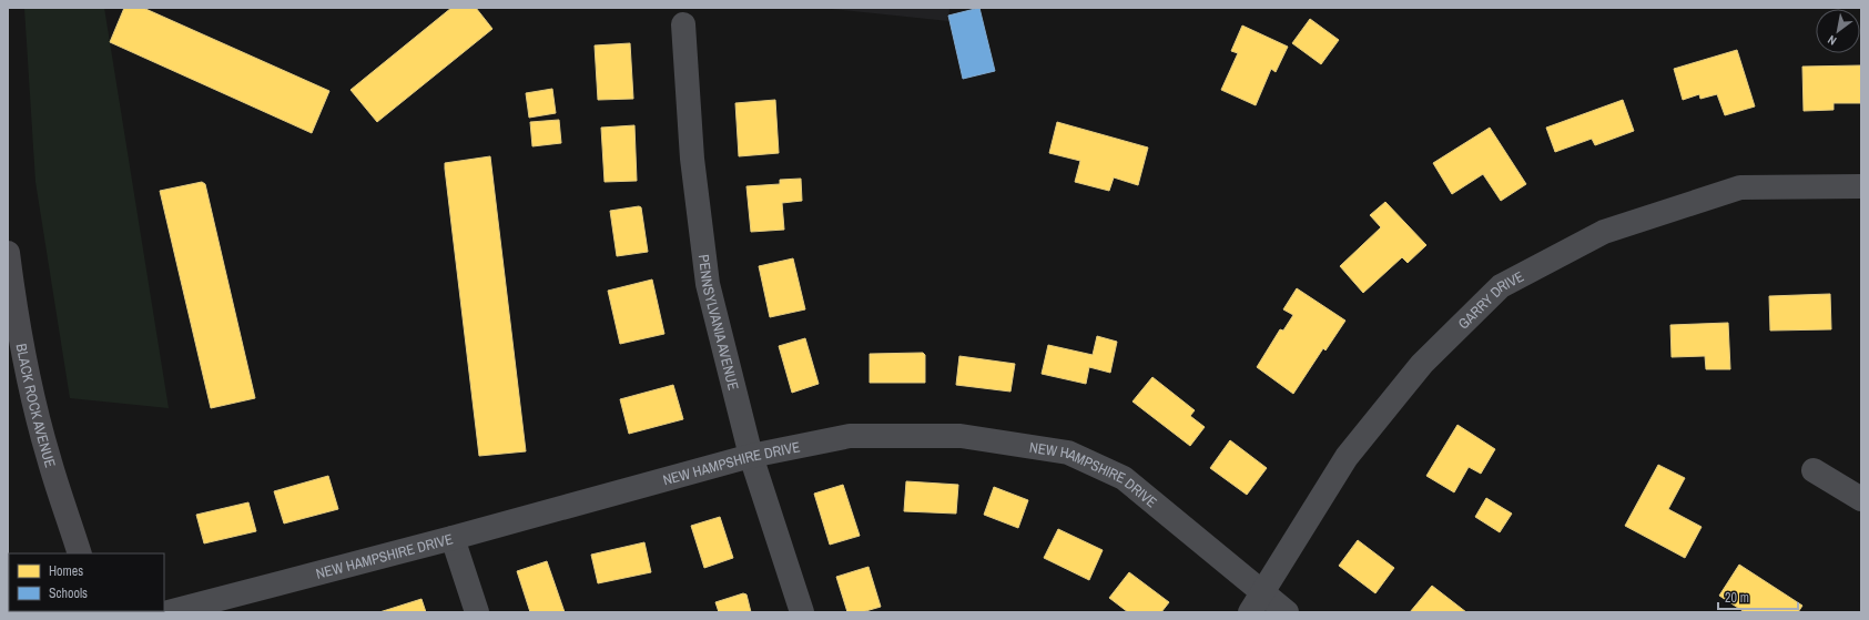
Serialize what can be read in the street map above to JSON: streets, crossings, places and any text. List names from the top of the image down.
{
  "streets": {
    "street": [
      "GARRY DRIVE",
      "PENNSYLVANIA AVENUE",
      "BLACK ROCK AVENUE",
      "NEW HAMPSHIRE DRIVE"
    ]
  },
  "crossings": [
    ["GARRY DRIVE", "NEW HAMPSHIRE DRIVE"],
    ["PENNSYLVANIA AVENUE", "NEW HAMPSHIRE DRIVE"]
  ],
  "legend": ["Homes", "Schools"],
  "scale_bar": "20 m",
  "north": "bottom left"
}
